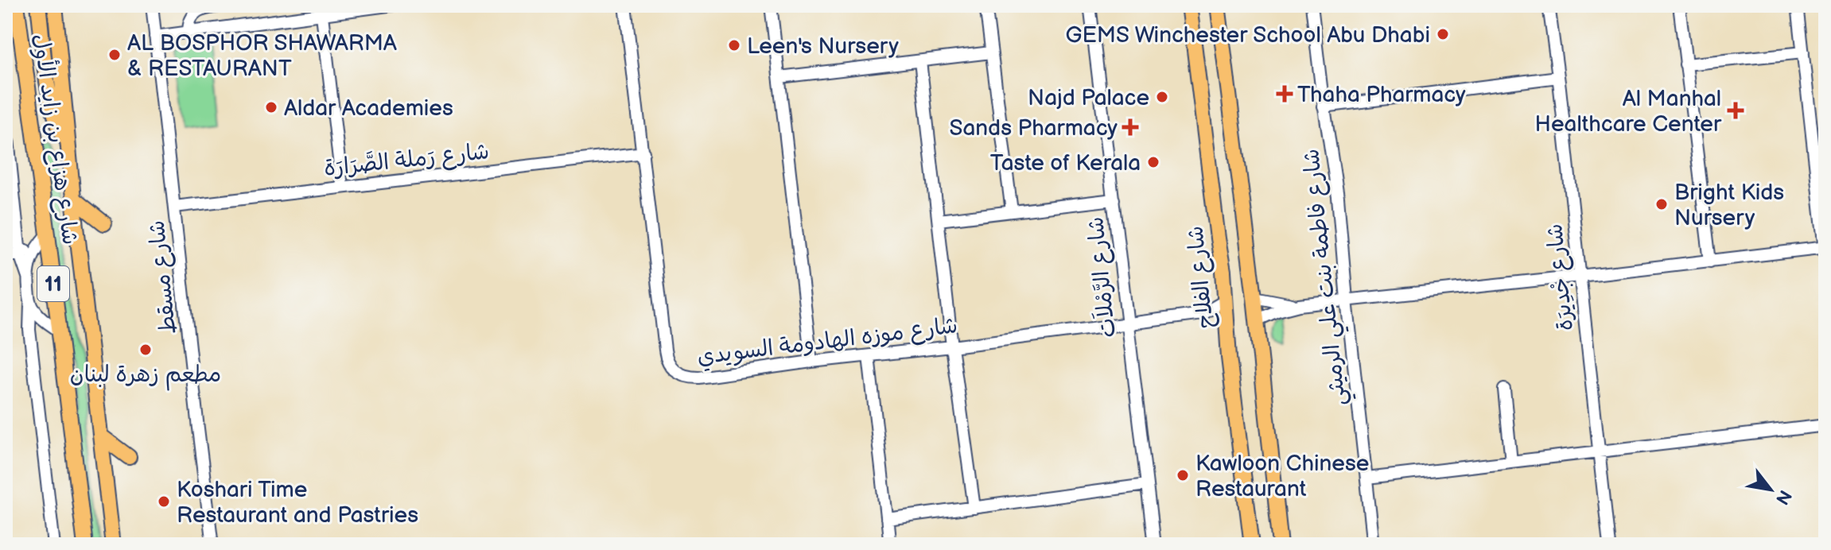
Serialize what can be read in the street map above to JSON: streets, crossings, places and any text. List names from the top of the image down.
{
  "streets": {
    "main road": ["شارع هزاع بن زايد الأول", "شارع الفلاح", "11"],
    "street": [
      "شارع رَملة الصَّرَارَة",
      "شارع مسقط",
      "شارع الرَّمْلاَت",
      "شارع فاطمة بنت علي الرميثي",
      "شارع جْدِيرَة",
      "شارع موزه الهادومة السويدي"
    ]
  },
  "crossings": [
    ["شارع رَملة الصَّرَارَة", "شارع مسقط"],
    ["شارع رَملة الصَّرَارَة", "شارع موزه الهادومة السويدي"],
    ["شارع الرَّمْلاَت", "شارع موزه الهادومة السويدي"],
    ["شارع الفلاح", "شارع موزه الهادومة السويدي"]
  ],
  "places": {
    "other": [
      "GEMS Winchester School Abu Dhabi",
      "Leen's Nursery",
      "AL BOSPHOR SHAWARMA & RESTAURANT",
      "Najd Palace",
      "Aldar Academies",
      "Taste of Kerala",
      "Bright Kids Nursery",
      "مطعم زهرة لبنان",
      "Kawloon Chinese Restaurant",
      "Koshari Time Restaurant and Pastries"
    ],
    "health": ["Thaha Pharmacy", "Al Manhal Healthcare Center", "Sands Pharmacy"]
  },
  "north": "bottom right"
}
